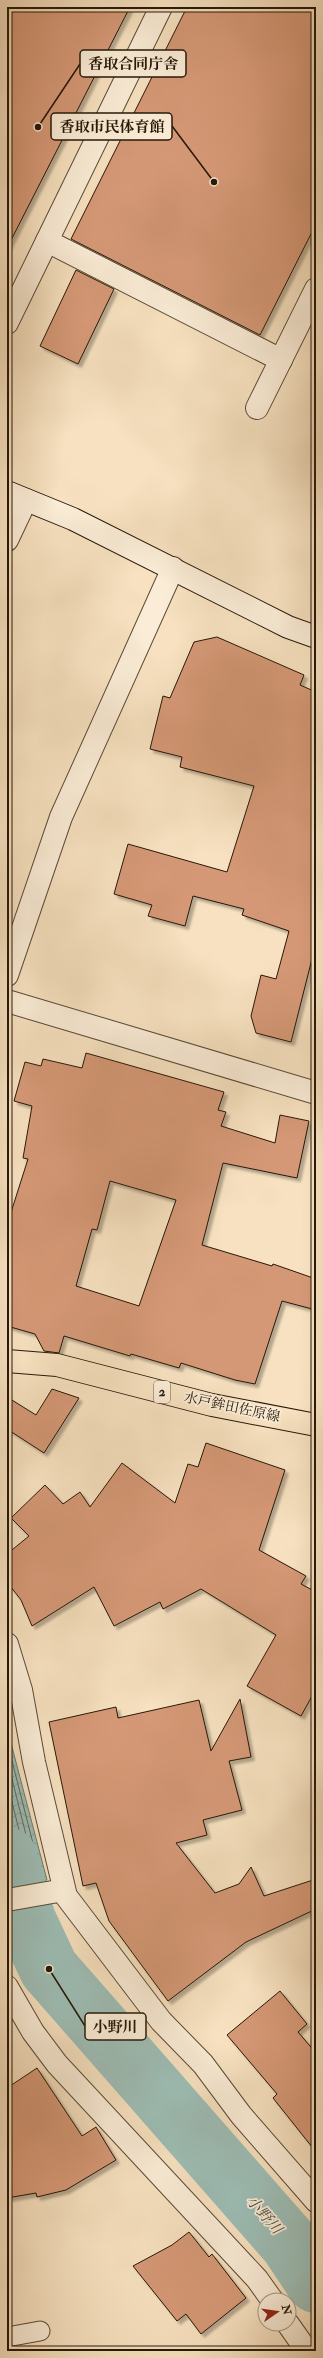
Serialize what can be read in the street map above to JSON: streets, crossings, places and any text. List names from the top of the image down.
{
  "streets": {
    "main road": ["2", "水戸鉾田佐原線"]
  },
  "water": ["小野川"],
  "places": ["香取合同庁舎", "香取市民体育館", "小野川"],
  "north": "right"
}
